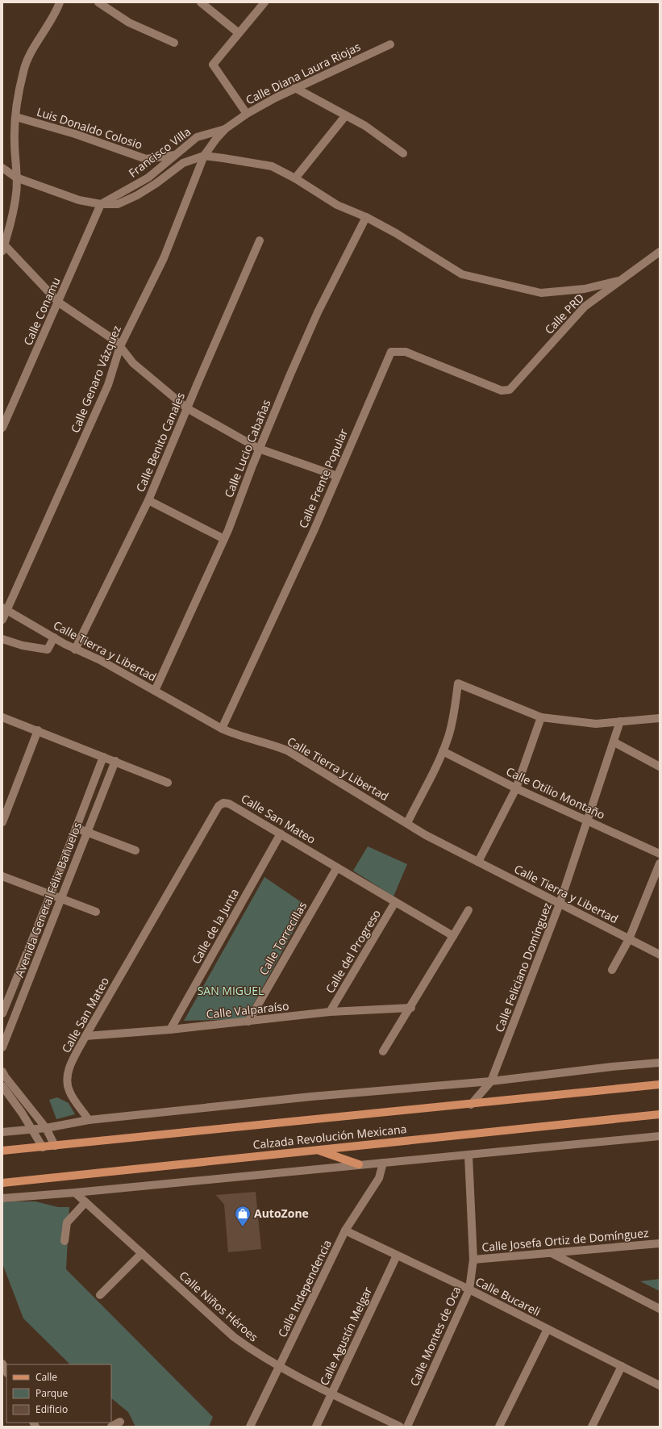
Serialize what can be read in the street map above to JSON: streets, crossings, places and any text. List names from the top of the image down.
{
  "streets": {
    "main road": ["Calzada Revolución Mexicana"],
    "street": [
      "Calle Diana Laura Riojas",
      "Luis Donaldo Colosio",
      "Francisco Villa",
      "Calle Conamu",
      "Calle PRD",
      "Calle Genaro Vázquez",
      "Calle Benito Canales",
      "Calle Lucio Cabañas",
      "Calle Frente Popular",
      "Calle Tierra y Libertad",
      "Calle Otilio Montaño",
      "Calle San Mateo",
      "Avenida General Félix Bañuelos",
      "Calle de la Junta",
      "Calle Torrecillas",
      "Calle del Progreso",
      "Calle Feliciano Domínguez",
      "Calle Valparaíso",
      "Calle Josefa Ortiz de Domínguez",
      "Calle Independencia",
      "Calle Bucareli",
      "Calle Niños Héroes",
      "Calle Agustín Melgar",
      "Calle Montes de Oca"
    ]
  },
  "crossings": [
    ["Calle Diana Laura Riojas", "Francisco Villa"],
    ["Calle Diana Laura Riojas", "Calle Genaro Vázquez"],
    ["Luis Donaldo Colosio", "Francisco Villa"],
    ["Francisco Villa", "Calle Conamu"],
    ["Calle PRD", "Calle Frente Popular"],
    ["Calle Genaro Vázquez", "Calle Tierra y Libertad"],
    ["Calle Benito Canales", "Calle Tierra y Libertad"],
    ["Calle Lucio Cabañas", "Calle Tierra y Libertad"],
    ["Calle Frente Popular", "Calle Tierra y Libertad"],
    ["Calle Tierra y Libertad", "Calle Feliciano Domínguez"],
    ["Calle Otilio Montaño", "Calle Feliciano Domínguez"],
    ["Calle San Mateo", "Calle de la Junta"],
    ["Calle San Mateo", "Calle Torrecillas"],
    ["Calle San Mateo", "Calle del Progreso"],
    ["Calle San Mateo", "Calle Valparaíso"],
    ["Calle de la Junta", "Calle Valparaíso"],
    ["Calle Torrecillas", "Calle Valparaíso"],
    ["Calle del Progreso", "Calle Valparaíso"],
    ["Calle Feliciano Domínguez", "Calzada Revolución Mexicana"],
    ["Calle Josefa Ortiz de Domínguez", "Calle Montes de Oca"],
    ["Calle Independencia", "Calle Bucareli"],
    ["Calle Independencia", "Calle Niños Héroes"],
    ["Calle Bucareli", "Calle Agustín Melgar"],
    ["Calle Bucareli", "Calle Montes de Oca"],
    ["Calle Niños Héroes", "Calle Agustín Melgar"]
  ],
  "parks": ["SAN MIGUEL"],
  "places": {
    "shop": ["AutoZone"]
  },
  "legend": ["Calle", "Parque", "Edificio"]
}
